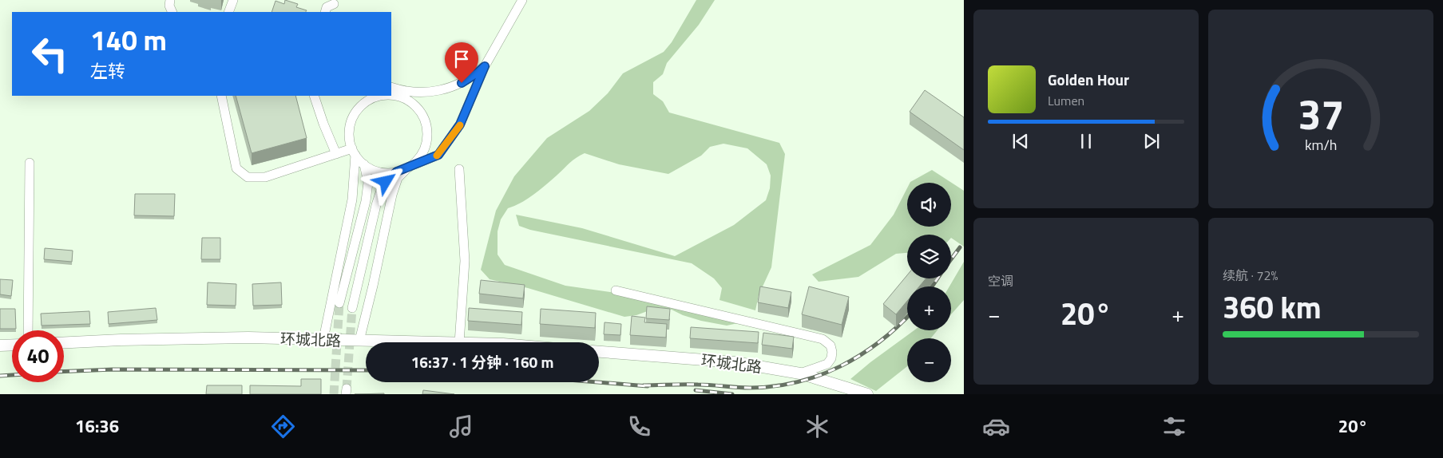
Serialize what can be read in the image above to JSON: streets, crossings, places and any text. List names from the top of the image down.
{
  "streets": {
    "main road": ["环城北路"]
  },
  "page": {
    "turn": ["140 m", "左转"],
    "song": ["Golden Hour", "Lumen"],
    "map_buttons": ["+", "−"],
    "tile": [
      "空调",
      ["续航 · 72%", "360 km"]
    ],
    "heat": ["−", "20°", "+"],
    "limit": "40",
    "trip": "16:37 · 1 分钟 · 160 m",
    "tabs": ["16:36", "20°"],
    "gauge": ["37", "km/h"]
  }
}
